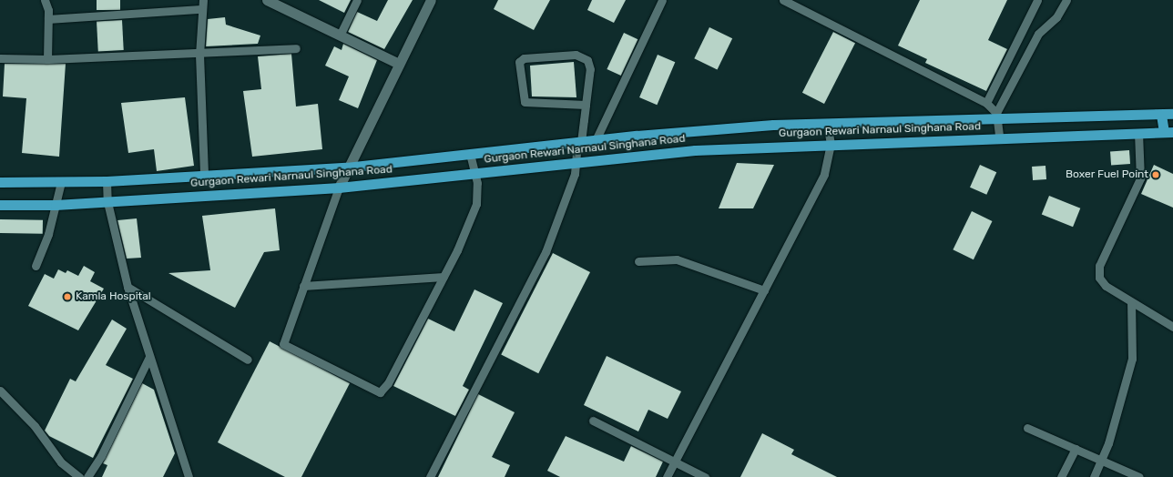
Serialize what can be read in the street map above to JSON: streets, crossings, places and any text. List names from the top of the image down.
{
  "streets": {
    "highway": ["Gurgaon Rewari Narnaul Singhana Road"]
  },
  "places": ["Boxer Fuel Point", "Kamla Hospital"]
}
